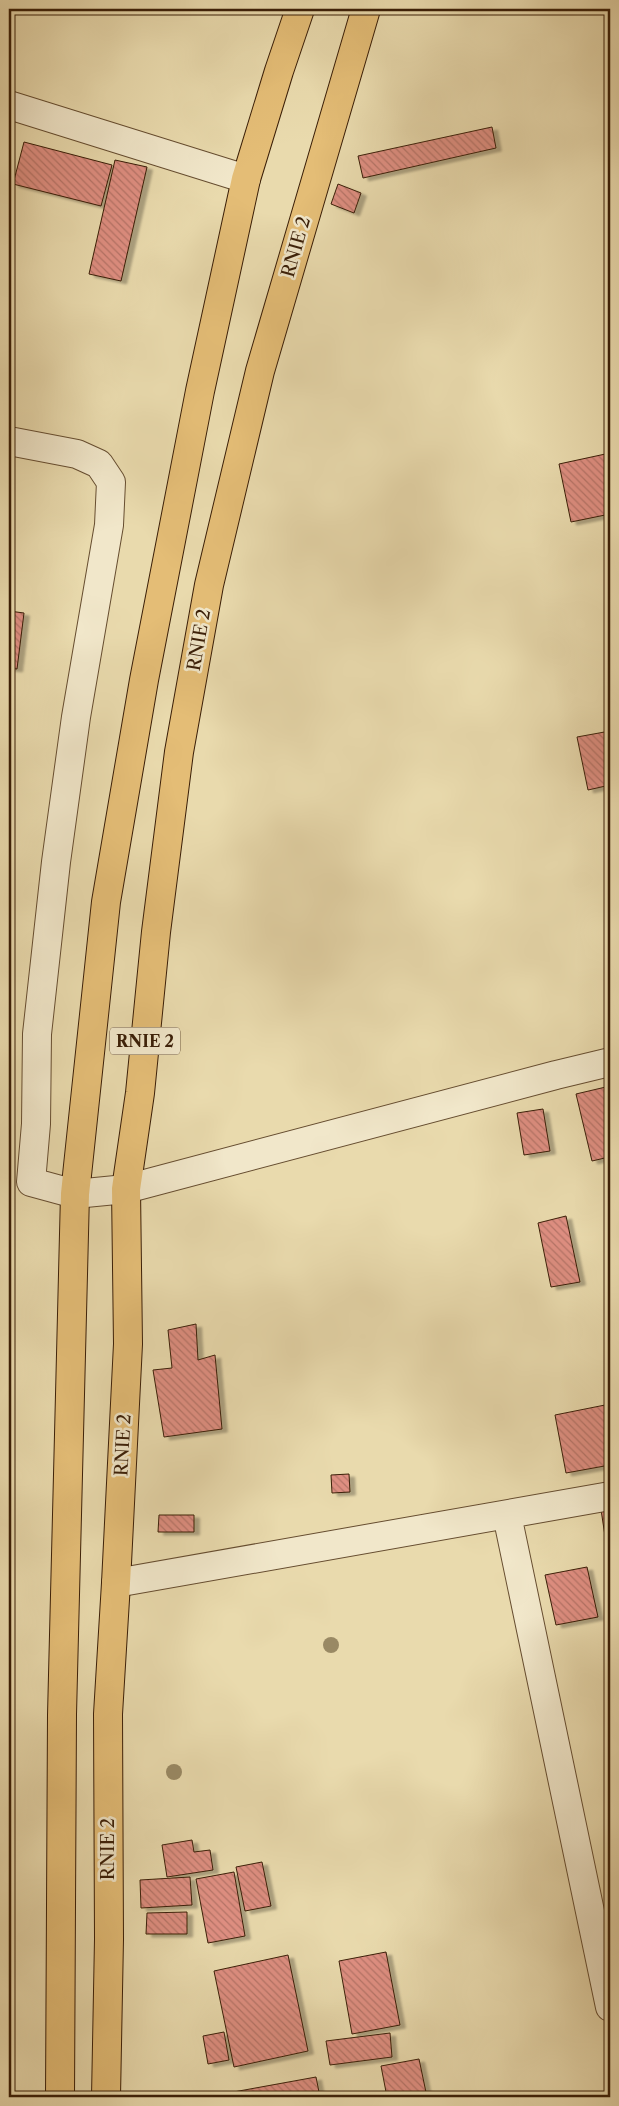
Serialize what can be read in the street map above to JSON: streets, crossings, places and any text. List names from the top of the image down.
{
  "streets": {
    "highway": ["RNIE 2"]
  }
}
